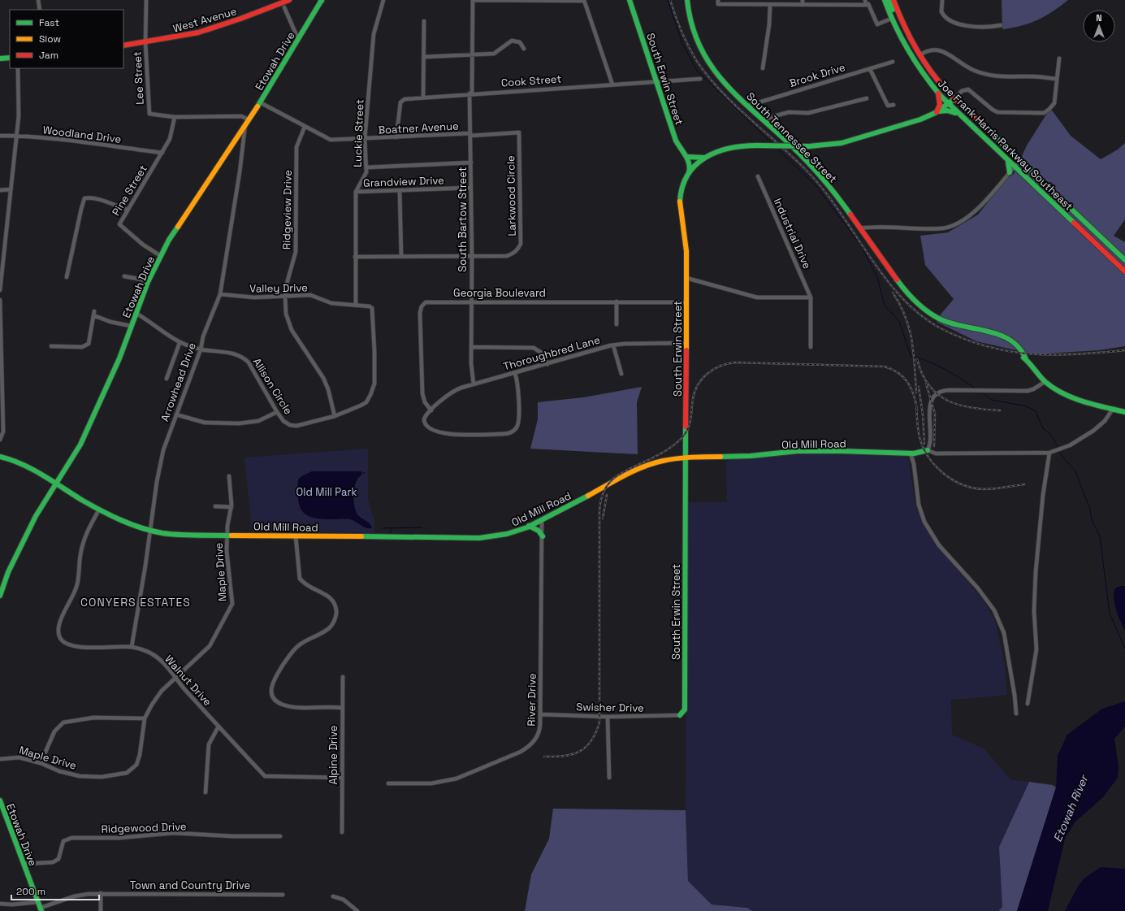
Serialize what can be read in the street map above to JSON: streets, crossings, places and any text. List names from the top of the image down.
{
  "streets": {
    "street": [
      "West Avenue",
      "Etowah Drive",
      "Brook Drive",
      "Lee Street",
      "South Erwin Street",
      "Cook Street",
      "Boatner Avenue",
      "Luckie Street",
      "Woodland Drive",
      "South Tennessee Street",
      "Joe Frank Harris Parkway Southeast",
      "Grandview Drive",
      "Pine Street",
      "Larkwood Circle",
      "Ridgeview Drive",
      "South Bartow Street",
      "Industrial Drive",
      "Valley Drive",
      "Georgia Boulevard",
      "Thoroughbred Lane",
      "Arrowhead Drive",
      "Allison Circle",
      "Old Mill Road",
      "Maple Drive",
      "Walnut Drive",
      "River Drive",
      "Swisher Drive",
      "Alpine Drive",
      "Ridgewood Drive",
      "Town and Country Drive"
    ]
  },
  "crossings": [
    ["West Avenue", "Lee Street"],
    ["Etowah Drive", "Lee Street"],
    ["Etowah Drive", "Boatner Avenue"],
    ["Etowah Drive", "Pine Street"],
    ["Etowah Drive", "Arrowhead Drive"],
    ["Etowah Drive", "Allison Circle"],
    ["Etowah Drive", "Old Mill Road"],
    ["Etowah Drive", "Ridgewood Drive"],
    ["Etowah Drive", "Town and Country Drive"],
    ["Brook Drive", "South Tennessee Street"],
    ["Lee Street", "Pine Street"],
    ["South Erwin Street", "Cook Street"],
    ["South Erwin Street", "Georgia Boulevard"],
    ["South Erwin Street", "Thoroughbred Lane"],
    ["South Erwin Street", "Old Mill Road"],
    ["South Erwin Street", "Swisher Drive"],
    ["Cook Street", "Boatner Avenue"],
    ["Cook Street", "South Bartow Street"],
    ["Boatner Avenue", "Luckie Street"],
    ["Boatner Avenue", "Larkwood Circle"],
    ["Boatner Avenue", "Ridgeview Drive"],
    ["Boatner Avenue", "South Bartow Street"],
    ["Luckie Street", "Grandview Drive"],
    ["Luckie Street", "Larkwood Circle"],
    ["Luckie Street", "Valley Drive"],
    ["Luckie Street", "Allison Circle"],
    ["Woodland Drive", "Pine Street"],
    ["Grandview Drive", "South Bartow Street"],
    ["Larkwood Circle", "South Bartow Street"],
    ["Ridgeview Drive", "Valley Drive"],
    ["Ridgeview Drive", "Allison Circle"],
    ["South Bartow Street", "Georgia Boulevard"],
    ["South Bartow Street", "Thoroughbred Lane"],
    ["Valley Drive", "Arrowhead Drive"],
    ["Valley Drive", "Allison Circle"],
    ["Georgia Boulevard", "Thoroughbred Lane"],
    ["Arrowhead Drive", "Allison Circle"],
    ["Arrowhead Drive", "Old Mill Road"],
    ["Arrowhead Drive", "Walnut Drive"],
    ["Old Mill Road", "Maple Drive"],
    ["Old Mill Road", "Walnut Drive"],
    ["Old Mill Road", "River Drive"],
    ["Maple Drive", "Walnut Drive"],
    ["Walnut Drive", "Alpine Drive"],
    ["River Drive", "Swisher Drive"]
  ],
  "districts": ["CONYERS ESTATES"],
  "water": ["Etowah River"],
  "parks": ["Old Mill Park"],
  "legend": ["Fast", "Slow", "Jam"],
  "scale_bar": "200 m",
  "north": "top"
}
